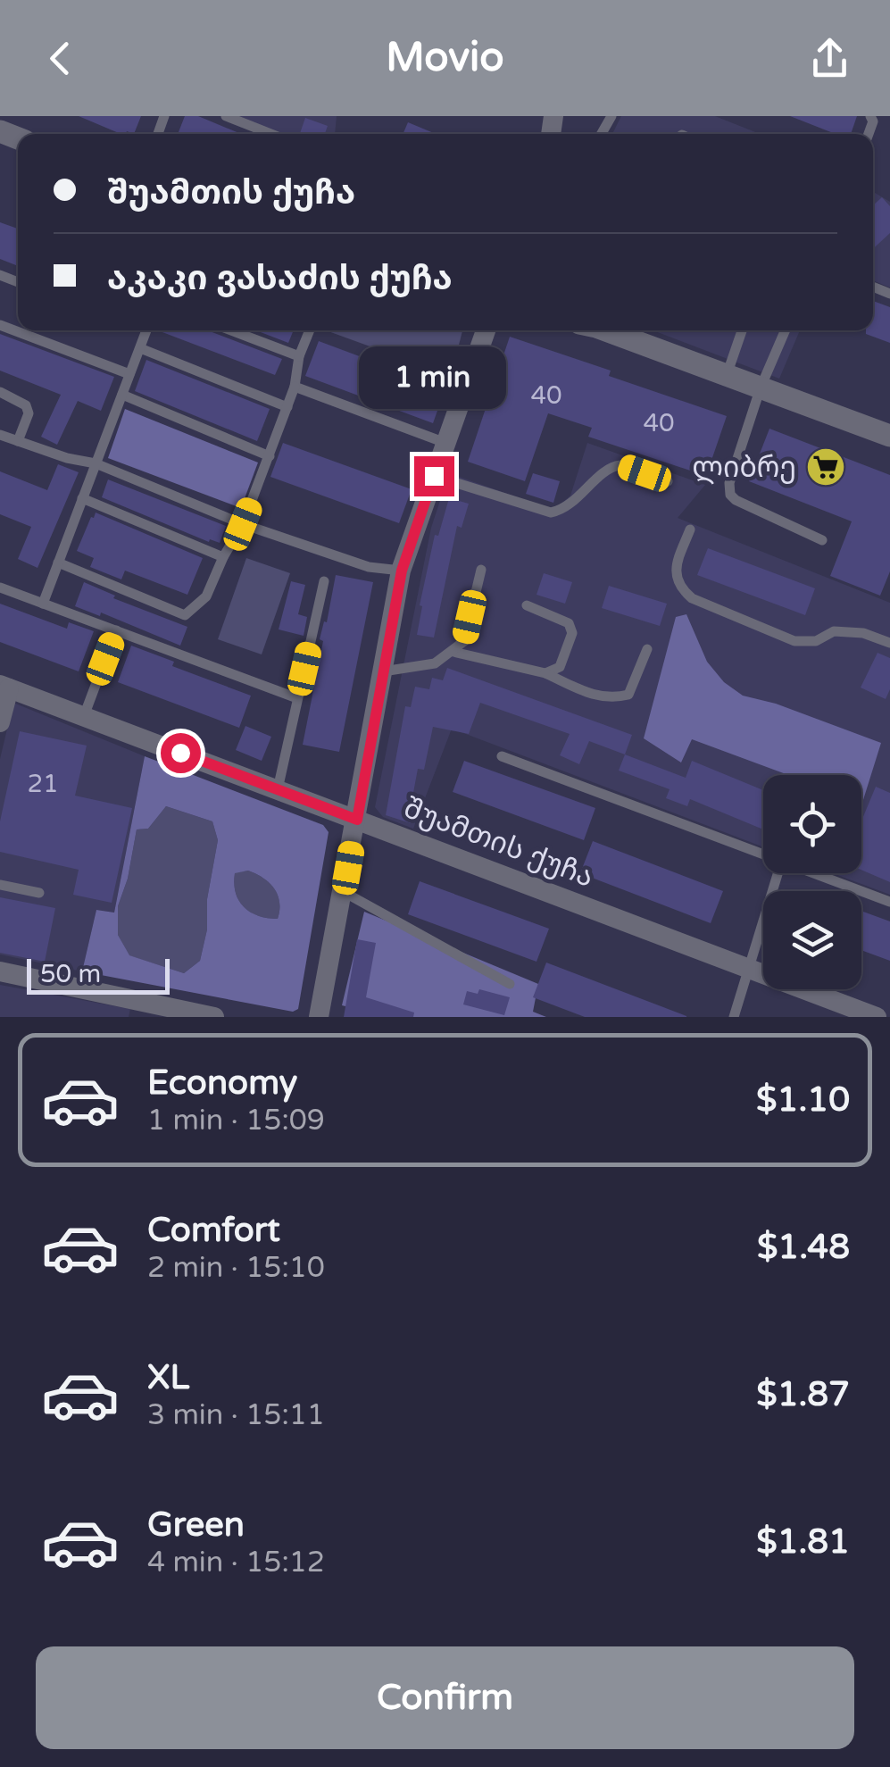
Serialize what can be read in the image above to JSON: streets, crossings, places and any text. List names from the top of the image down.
{
  "streets": {
    "street": ["შუამთის ქუჩა"]
  },
  "places": {
    "supermarket": ["ლიბრე"]
  },
  "house_numbers": ["40", "40", "21"],
  "scale_bar": "50 m",
  "page": {
    "header": "Movio",
    "banner": ["შუამთის ქუჩა", "აკაკი ვასაძის ქუჩა"],
    "bubble": "1 min",
    "scale": "50 m",
    "list": [
      {
        "name": "Economy",
        "note": "1 min · 15:09",
        "value": "$1.10"
      },
      {
        "name": "Comfort",
        "note": "2 min · 15:10",
        "value": "$1.48"
      },
      {
        "name": "XL",
        "note": "3 min · 15:11",
        "value": "$1.87"
      },
      {
        "name": "Green",
        "note": "4 min · 15:12",
        "value": "$1.81"
      }
    ],
    "buttons": "Confirm"
  }
}
